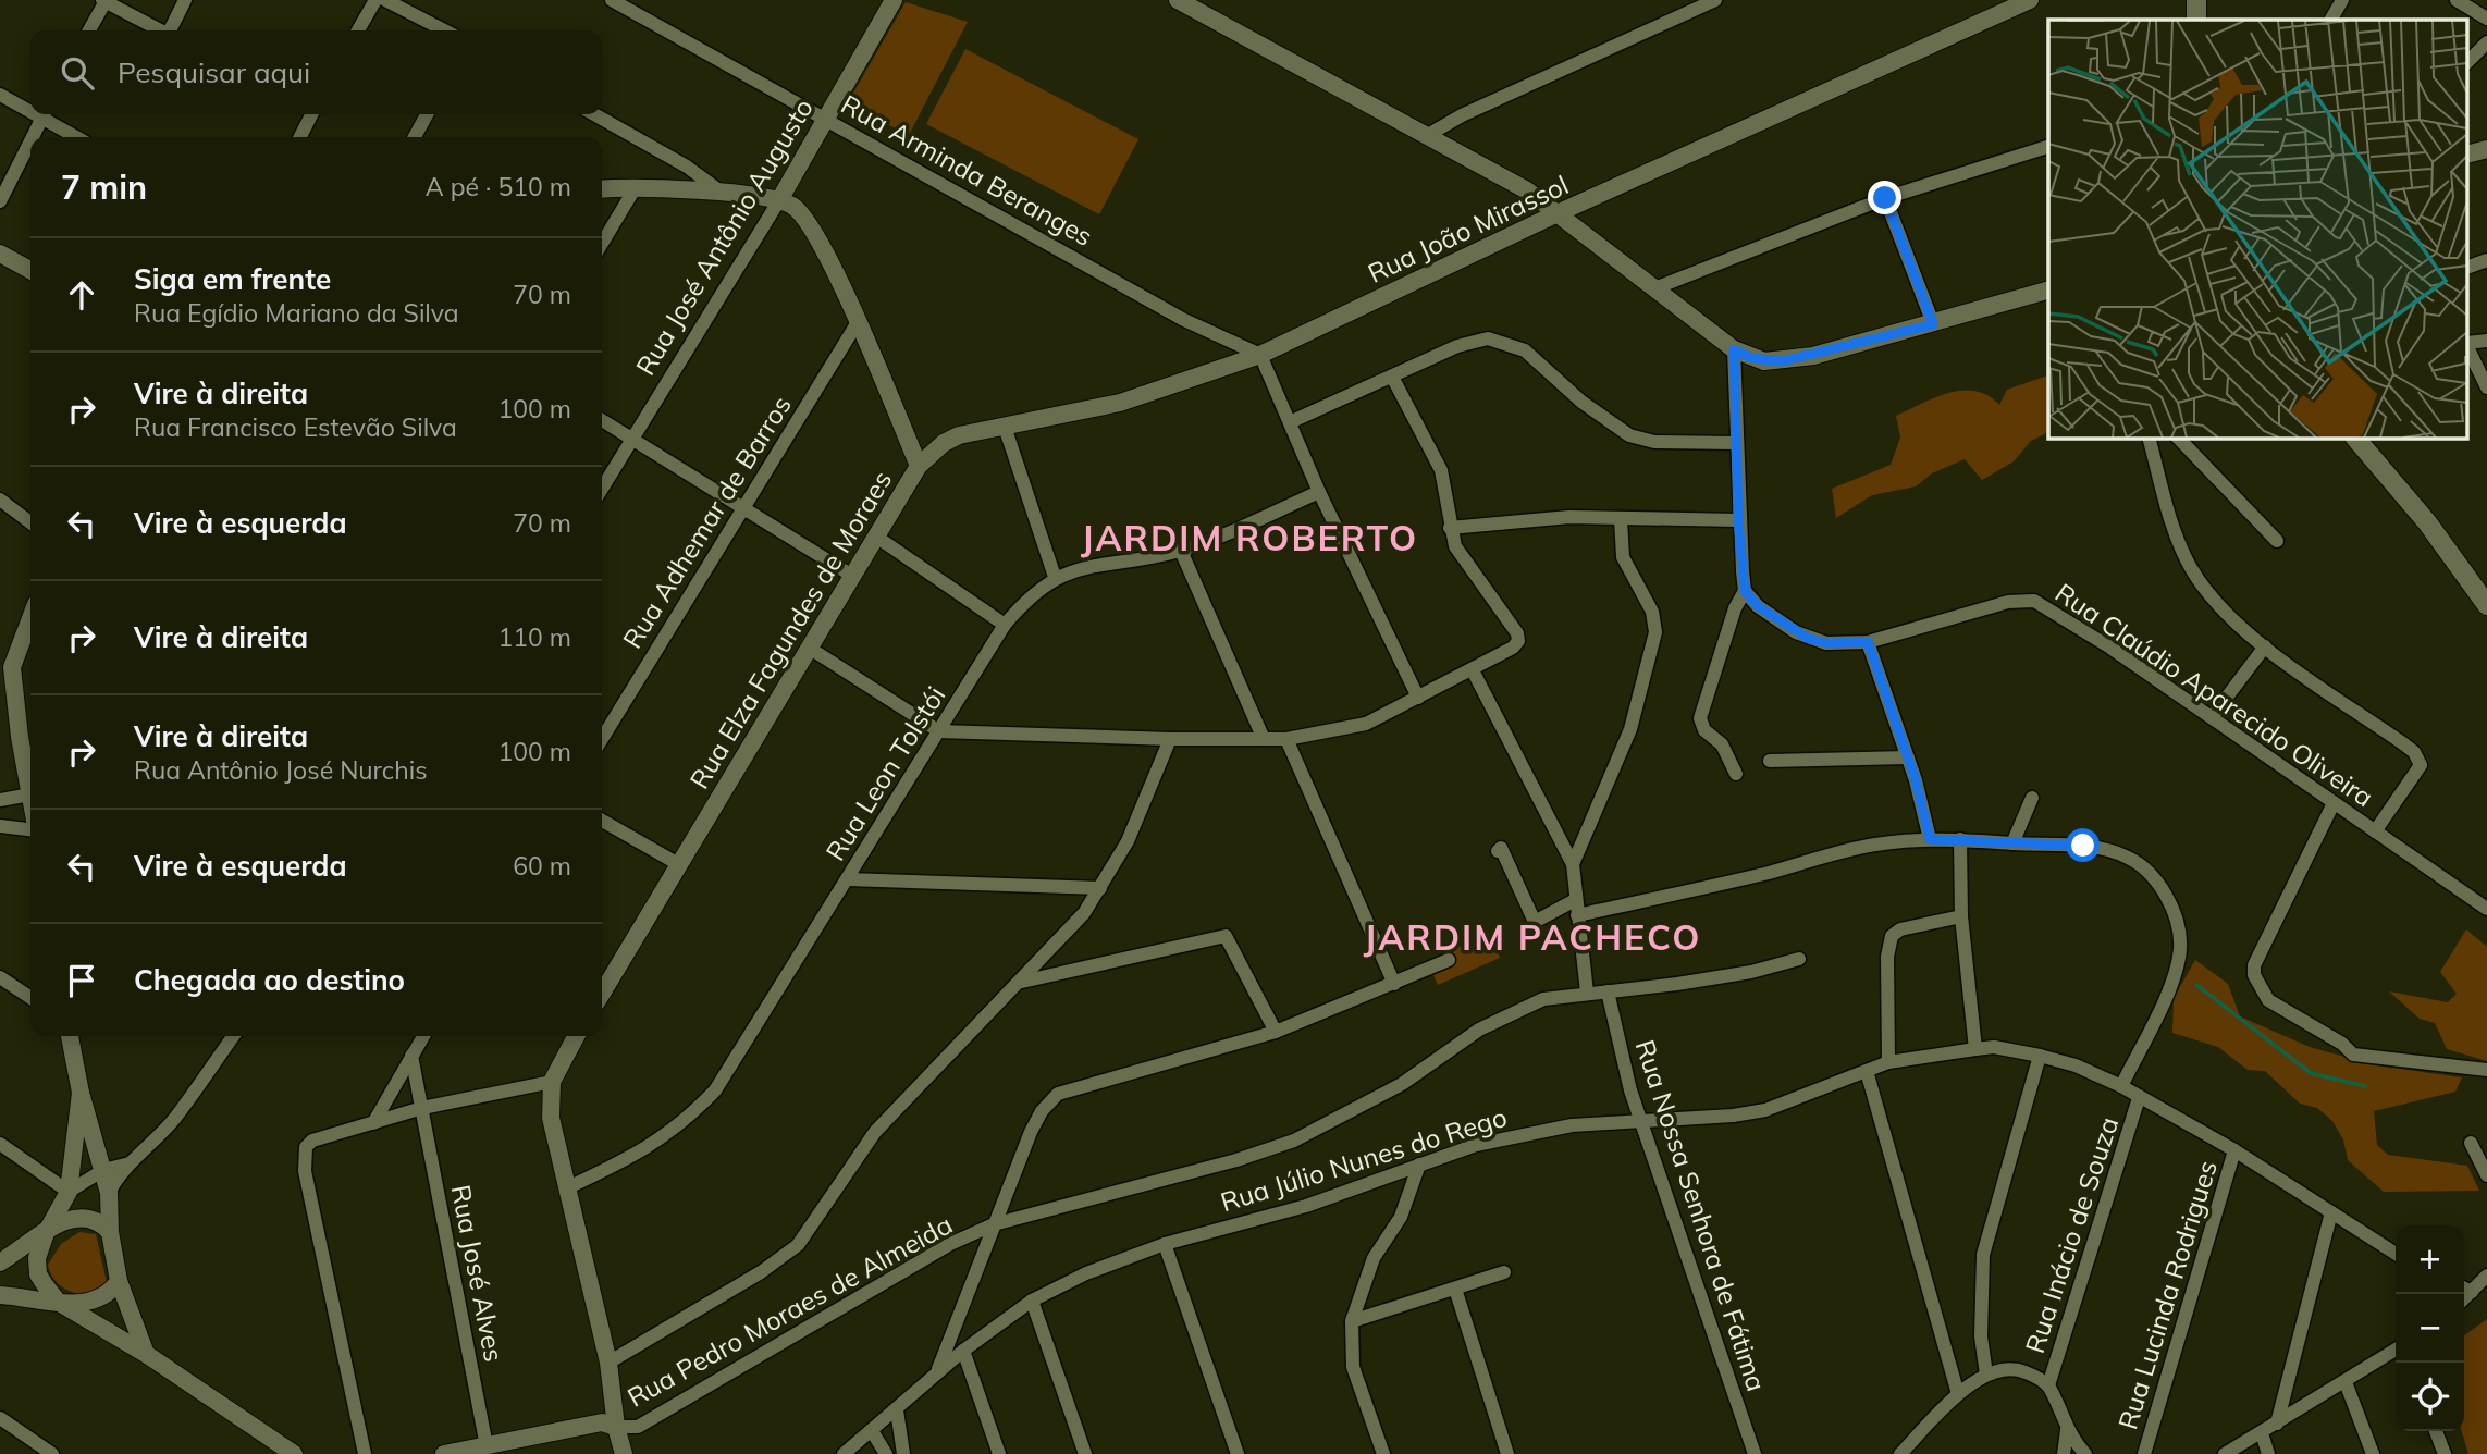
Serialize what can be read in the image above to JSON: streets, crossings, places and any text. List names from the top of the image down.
{
  "streets": {
    "street": [
      "Rua Arminda Beranges",
      "Rua João Mirassol",
      "Rua José Antônio Augusto",
      "Rua Adhemar de Barros",
      "Rua Elza Fagundes de Moraes",
      "Rua Claúdio Aparecido Oliveira",
      "Rua Leon Tolstói",
      "Rua Júlio Nunes do Rego",
      "Rua Nossa Senhora de Fátima",
      "Rua Inácio de Souza",
      "Rua José Alves",
      "Rua Lucinda Rodrigues",
      "Rua Pedro Moraes de Almeida"
    ]
  },
  "crossings": [
    ["Rua Arminda Beranges", "Rua João Mirassol"],
    ["Rua Arminda Beranges", "Rua José Antônio Augusto"],
    ["Rua João Mirassol", "Rua Elza Fagundes de Moraes"],
    ["Rua José Antônio Augusto", "Rua Elza Fagundes de Moraes"],
    ["Rua Adhemar de Barros", "Rua Elza Fagundes de Moraes"],
    ["Rua Júlio Nunes do Rego", "Rua Nossa Senhora de Fátima"],
    ["Rua Júlio Nunes do Rego", "Rua Inácio de Souza"],
    ["Rua Júlio Nunes do Rego", "Rua Lucinda Rodrigues"],
    ["Rua Nossa Senhora de Fátima", "Rua Pedro Moraes de Almeida"]
  ],
  "districts": ["JARDIM ROBERTO", "JARDIM PACHECO"],
  "page": {
    "search": "Pesquisar aqui",
    "heading": ["7 min", "A pé · 510 m"],
    "list": [
      ["Siga em frente", "Rua Egídio Mariano da Silva", "70 m"],
      ["Vire à direita", "Rua Francisco Estevão Silva", "100 m"],
      ["Vire à esquerda", "70 m"],
      ["Vire à direita", "110 m"],
      ["Vire à direita", "Rua Antônio José Nurchis", "100 m"],
      ["Vire à esquerda", "60 m"],
      "Chegada ao destino"
    ],
    "map_buttons": ["+", "−"]
  }
}
